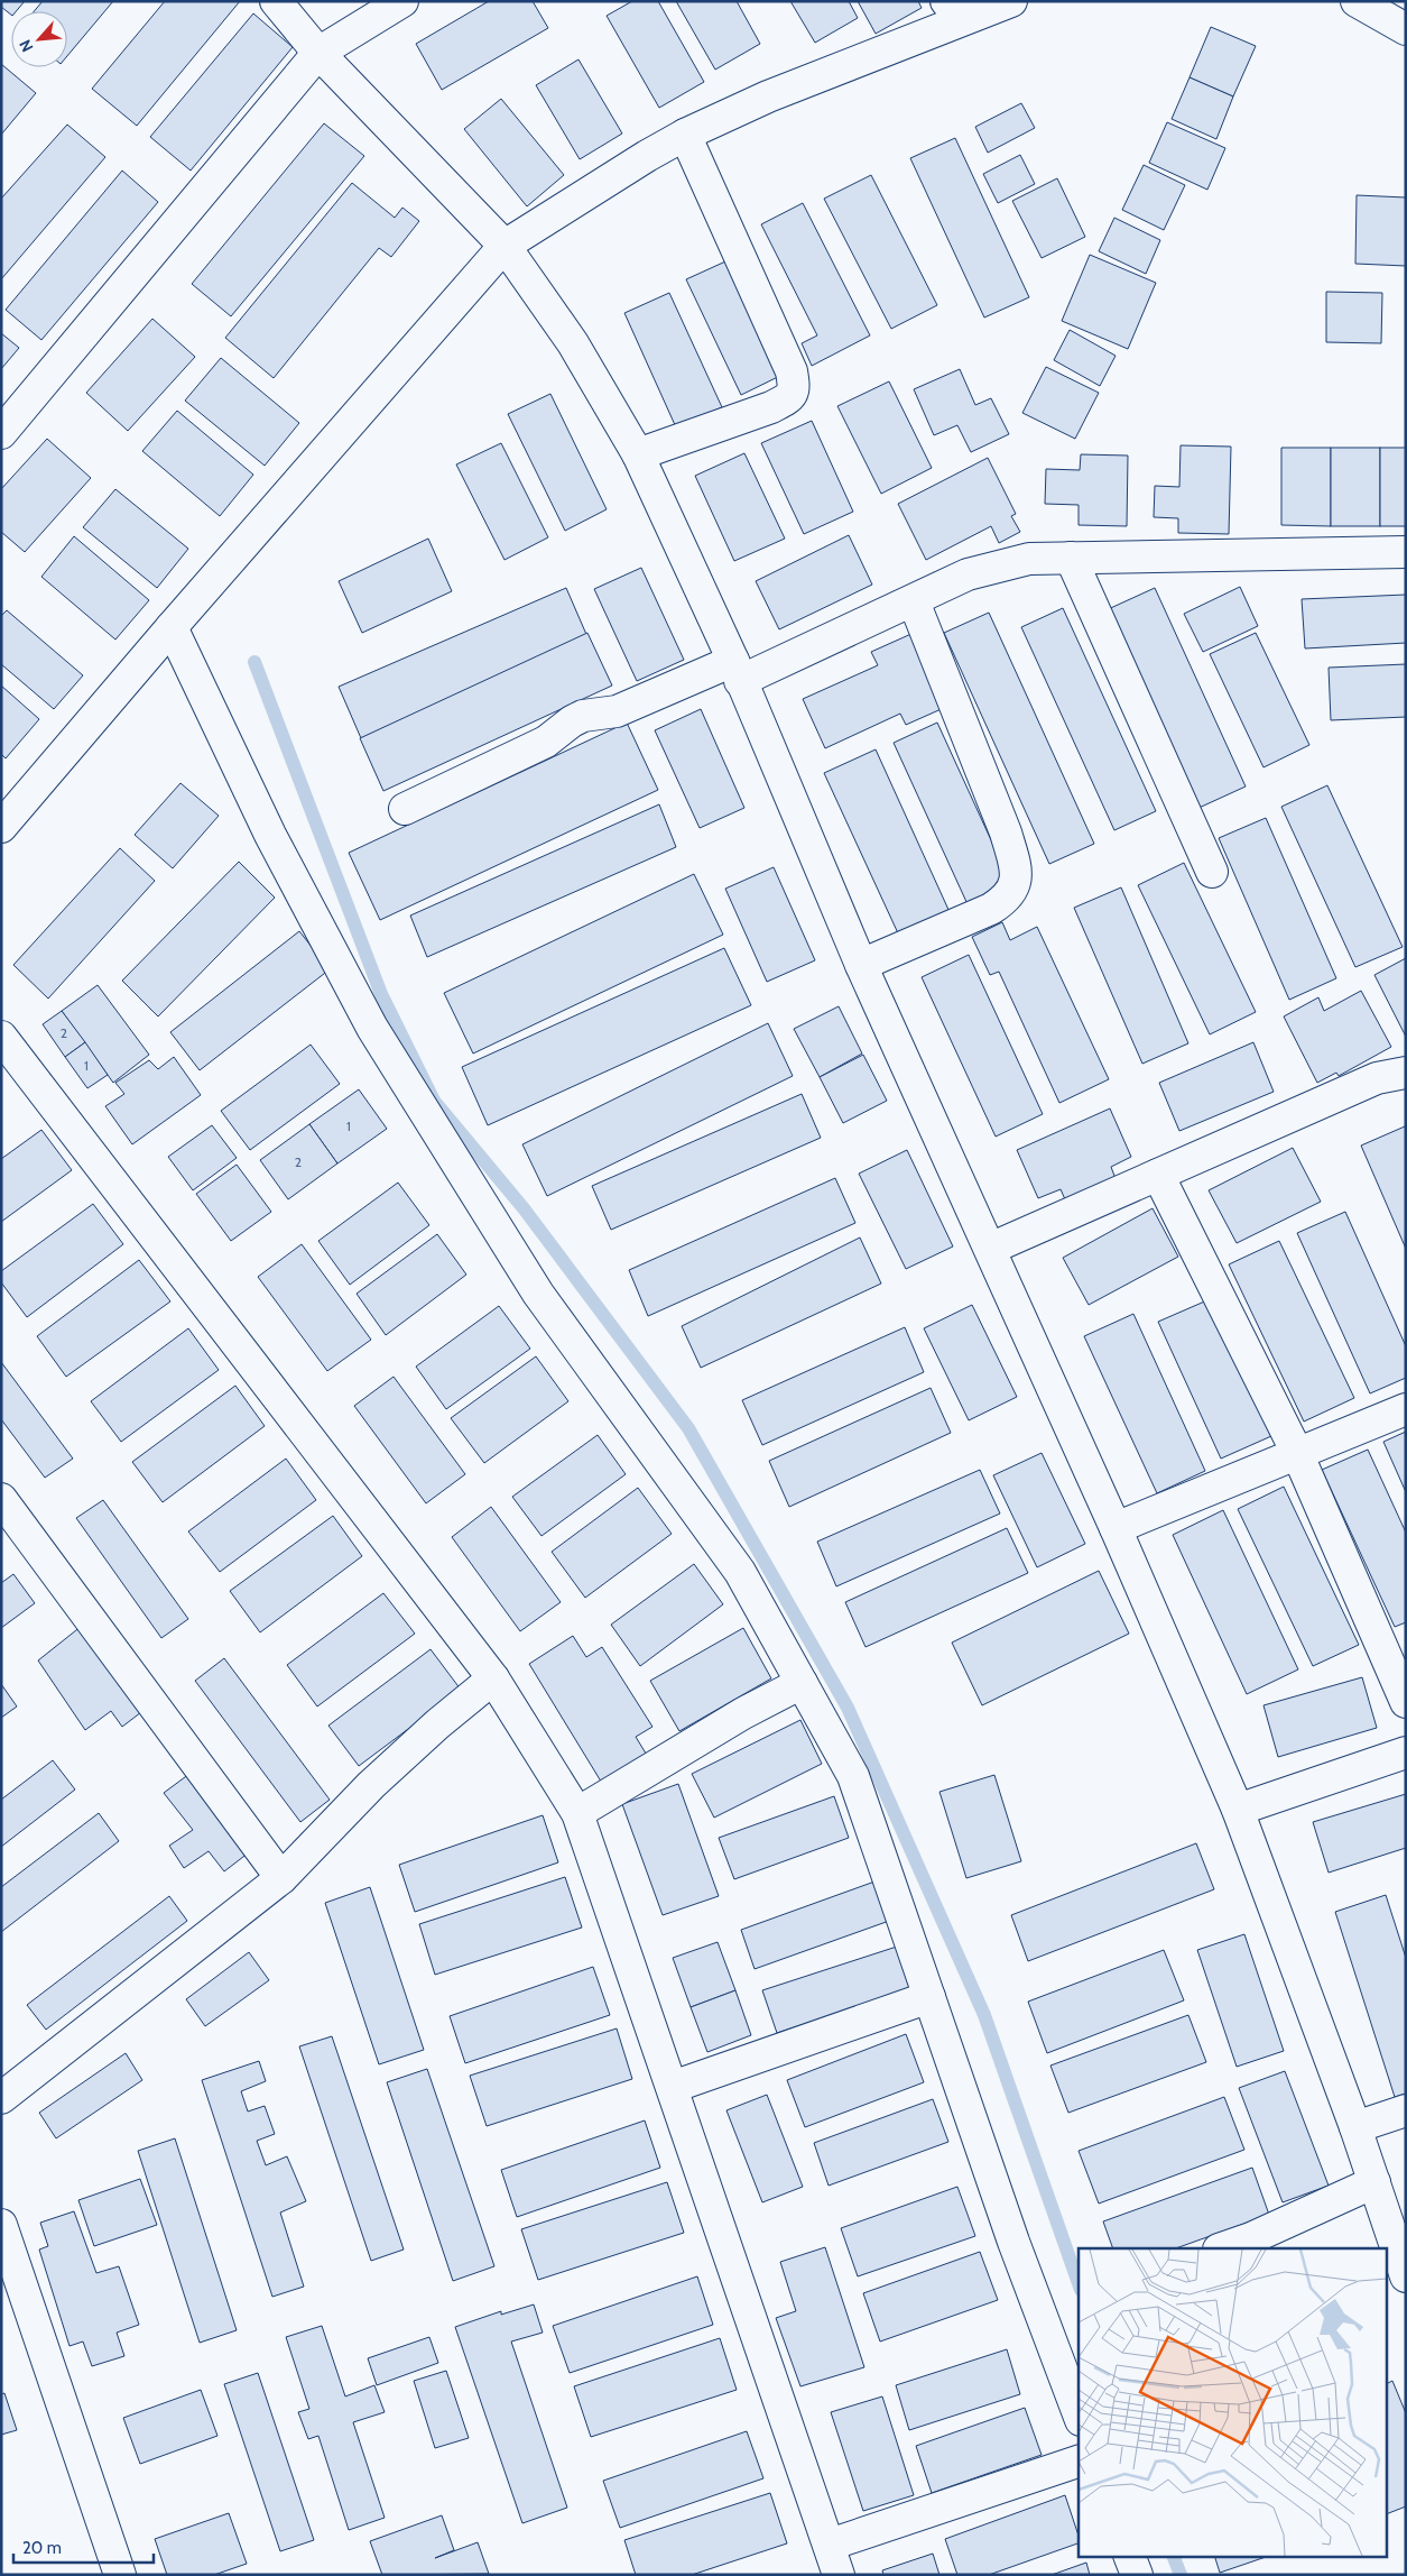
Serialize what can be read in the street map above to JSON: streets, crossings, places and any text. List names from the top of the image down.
{
  "house_numbers": [
    "2",
    "1",
    "1",
    "2"
  ],
  "scale_bar": "20 m",
  "north": "bottom left"
}
